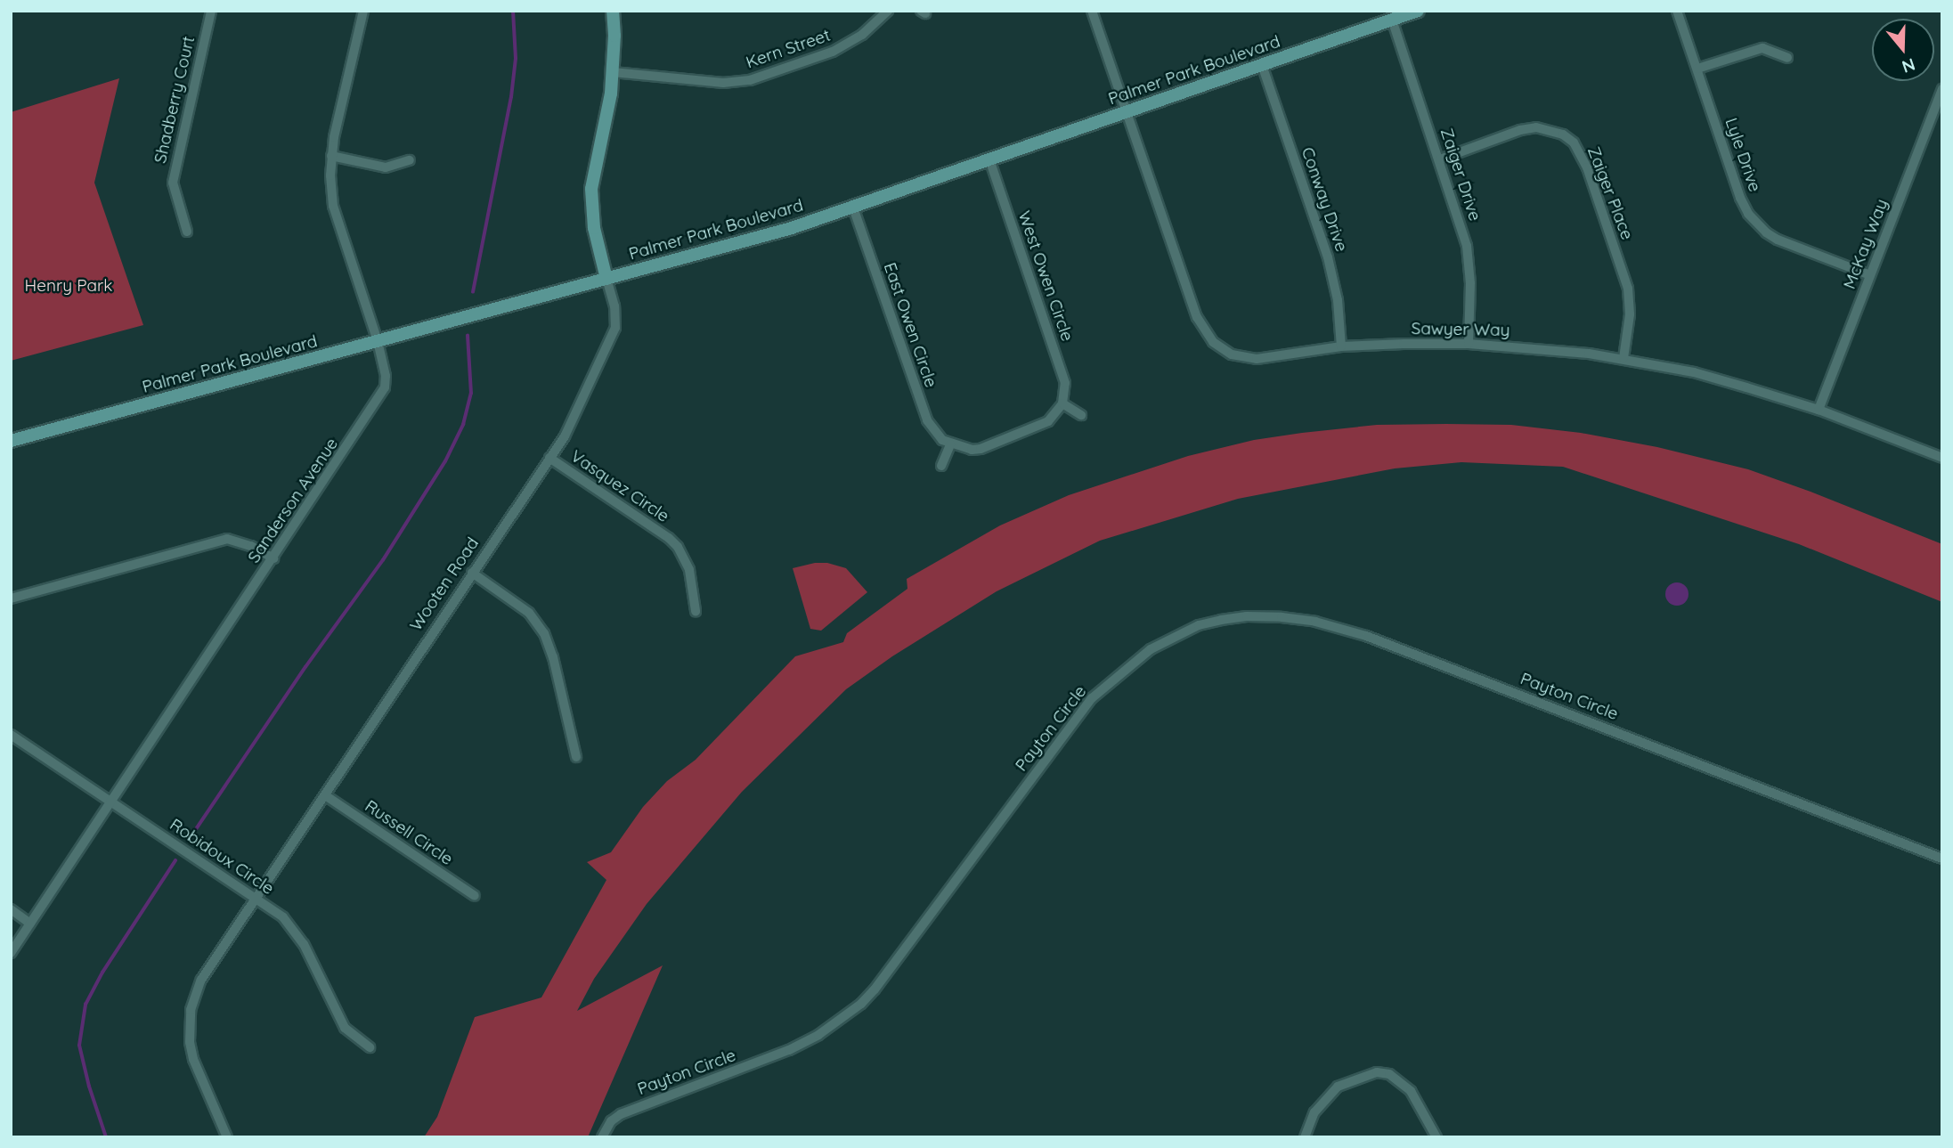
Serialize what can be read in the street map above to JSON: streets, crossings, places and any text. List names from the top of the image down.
{
  "streets": {
    "main road": ["Palmer Park Boulevard", "Wooten Road"],
    "street": [
      "Kern Street",
      "Shadberry Court",
      "Lyle Drive",
      "Zaiger Drive",
      "Zaiger Place",
      "Conway Drive",
      "McKay Way",
      "West Owen Circle",
      "East Owen Circle",
      "Sawyer Way",
      "Vasquez Circle",
      "Sanderson Avenue",
      "Payton Circle",
      "Russell Circle",
      "Robidoux Circle"
    ]
  },
  "crossings": [
    ["Kern Street", "Wooten Road"],
    ["Palmer Park Boulevard", "Zaiger Drive"],
    ["Palmer Park Boulevard", "Conway Drive"],
    ["Palmer Park Boulevard", "West Owen Circle"],
    ["Palmer Park Boulevard", "East Owen Circle"],
    ["Palmer Park Boulevard", "Sawyer Way"],
    ["Palmer Park Boulevard", "Sanderson Avenue"],
    ["Palmer Park Boulevard", "Wooten Road"],
    ["Lyle Drive", "McKay Way"],
    ["Zaiger Drive", "Zaiger Place"],
    ["Zaiger Drive", "Sawyer Way"],
    ["Zaiger Place", "Sawyer Way"],
    ["Conway Drive", "Sawyer Way"],
    ["McKay Way", "Sawyer Way"],
    ["Vasquez Circle", "Wooten Road"],
    ["Sanderson Avenue", "Robidoux Circle"],
    ["Wooten Road", "Russell Circle"],
    ["Wooten Road", "Robidoux Circle"]
  ],
  "parks": ["Henry Park"],
  "north": "bottom"
}
